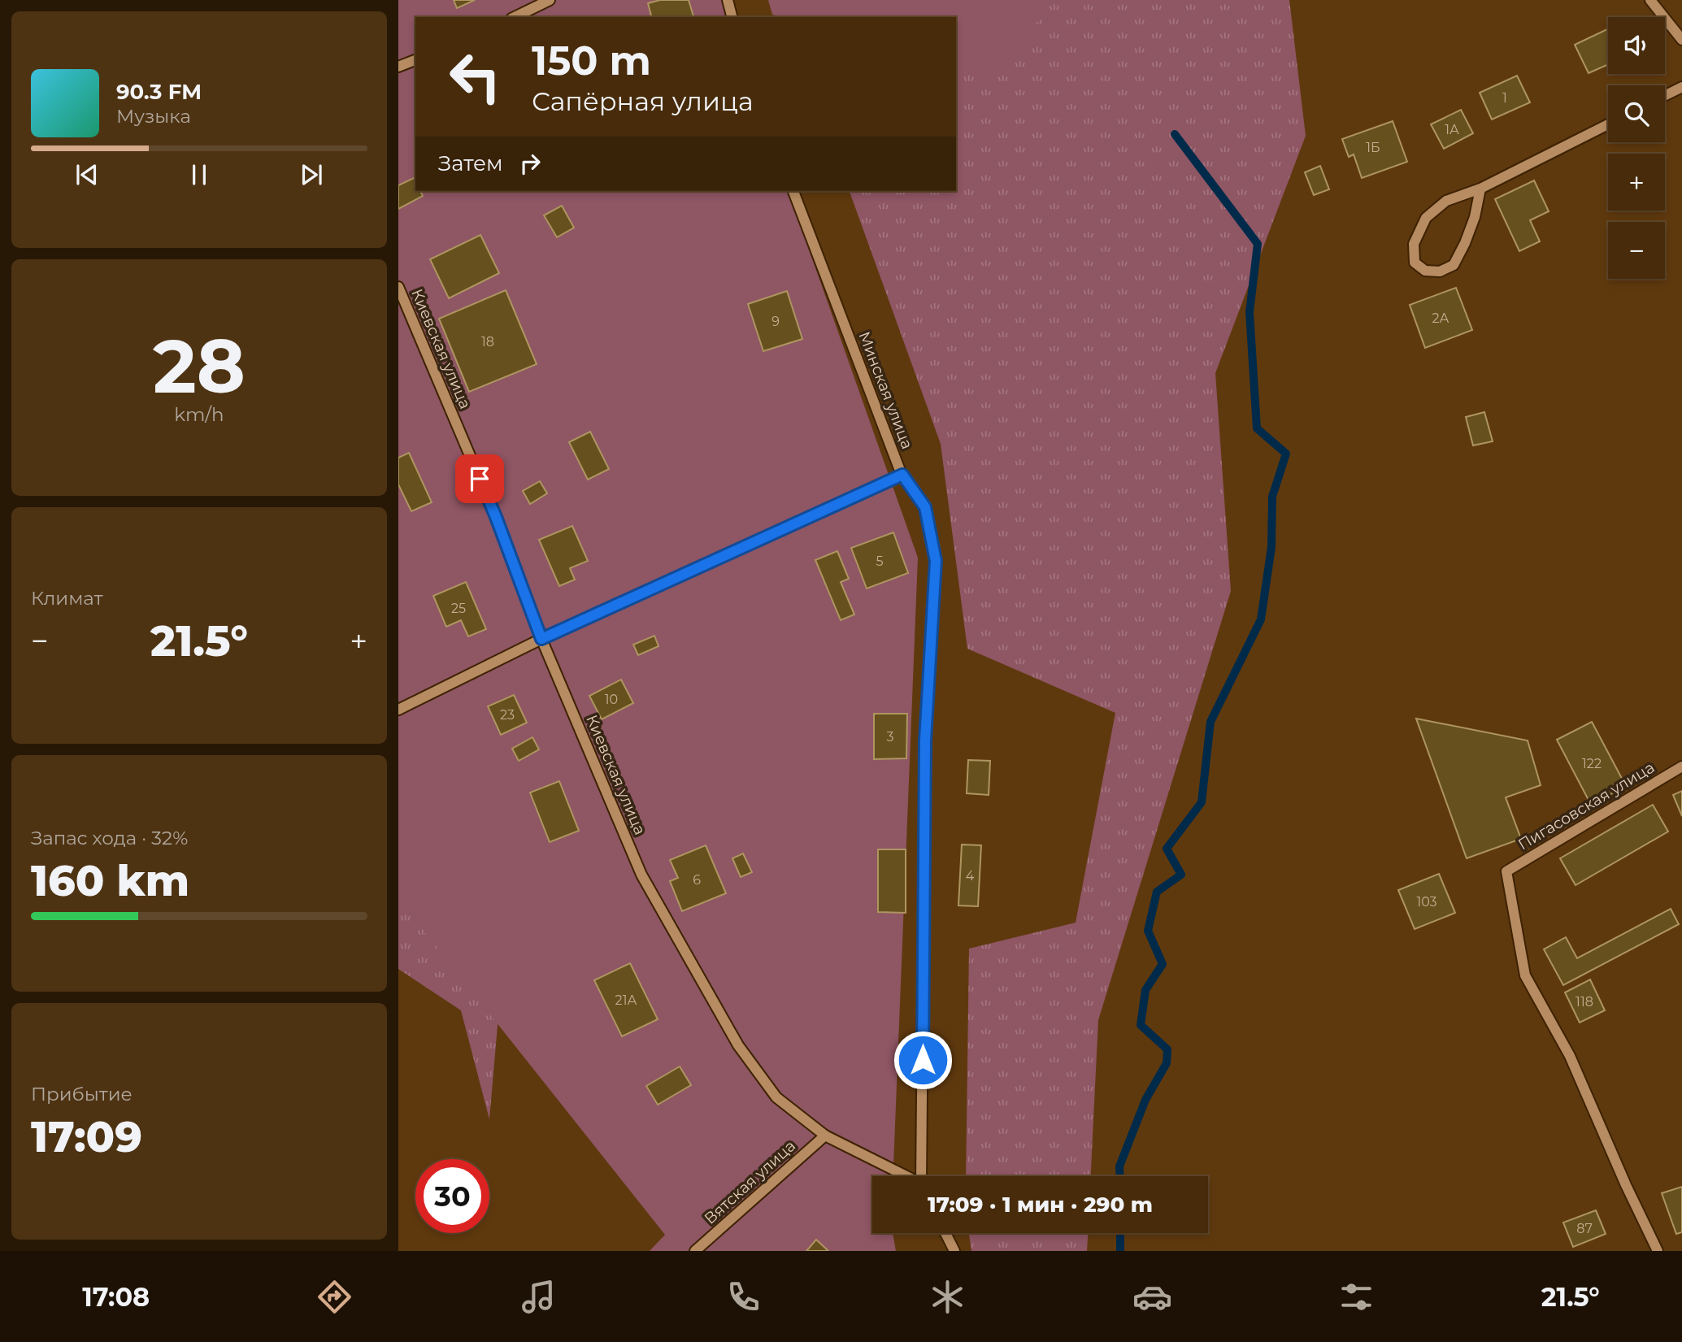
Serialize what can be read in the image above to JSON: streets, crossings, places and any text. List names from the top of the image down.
{
  "streets": {
    "street": [
      "Киевская улица",
      "Минская улица",
      "Пигасовская улица",
      "Вятская улица"
    ]
  },
  "crossings": [
    ["Киевская улица", "Вятская улица"]
  ],
  "house_numbers": [
    "1",
    "1А",
    "1Б",
    "2А",
    "9",
    "18",
    "5",
    "25",
    "10",
    "23",
    "3",
    "122",
    "4",
    "6",
    "103",
    "21А",
    "118",
    "87"
  ],
  "page": {
    "map_buttons": ["+", "−"],
    "turn": ["150 m", "Сапёрная улица"],
    "song": ["90.3 FM", "Музыка"],
    "then": "Затем",
    "tile": [
      ["28", "km/h"],
      "Климат",
      ["Запас хода · 32%", "160 km"],
      ["Прибытие", "17:09"]
    ],
    "heat": ["−", "21.5°", "+"],
    "limit": "30",
    "trip": "17:09 · 1 мин · 290 m",
    "tabs": ["17:08", "21.5°"]
  }
}
